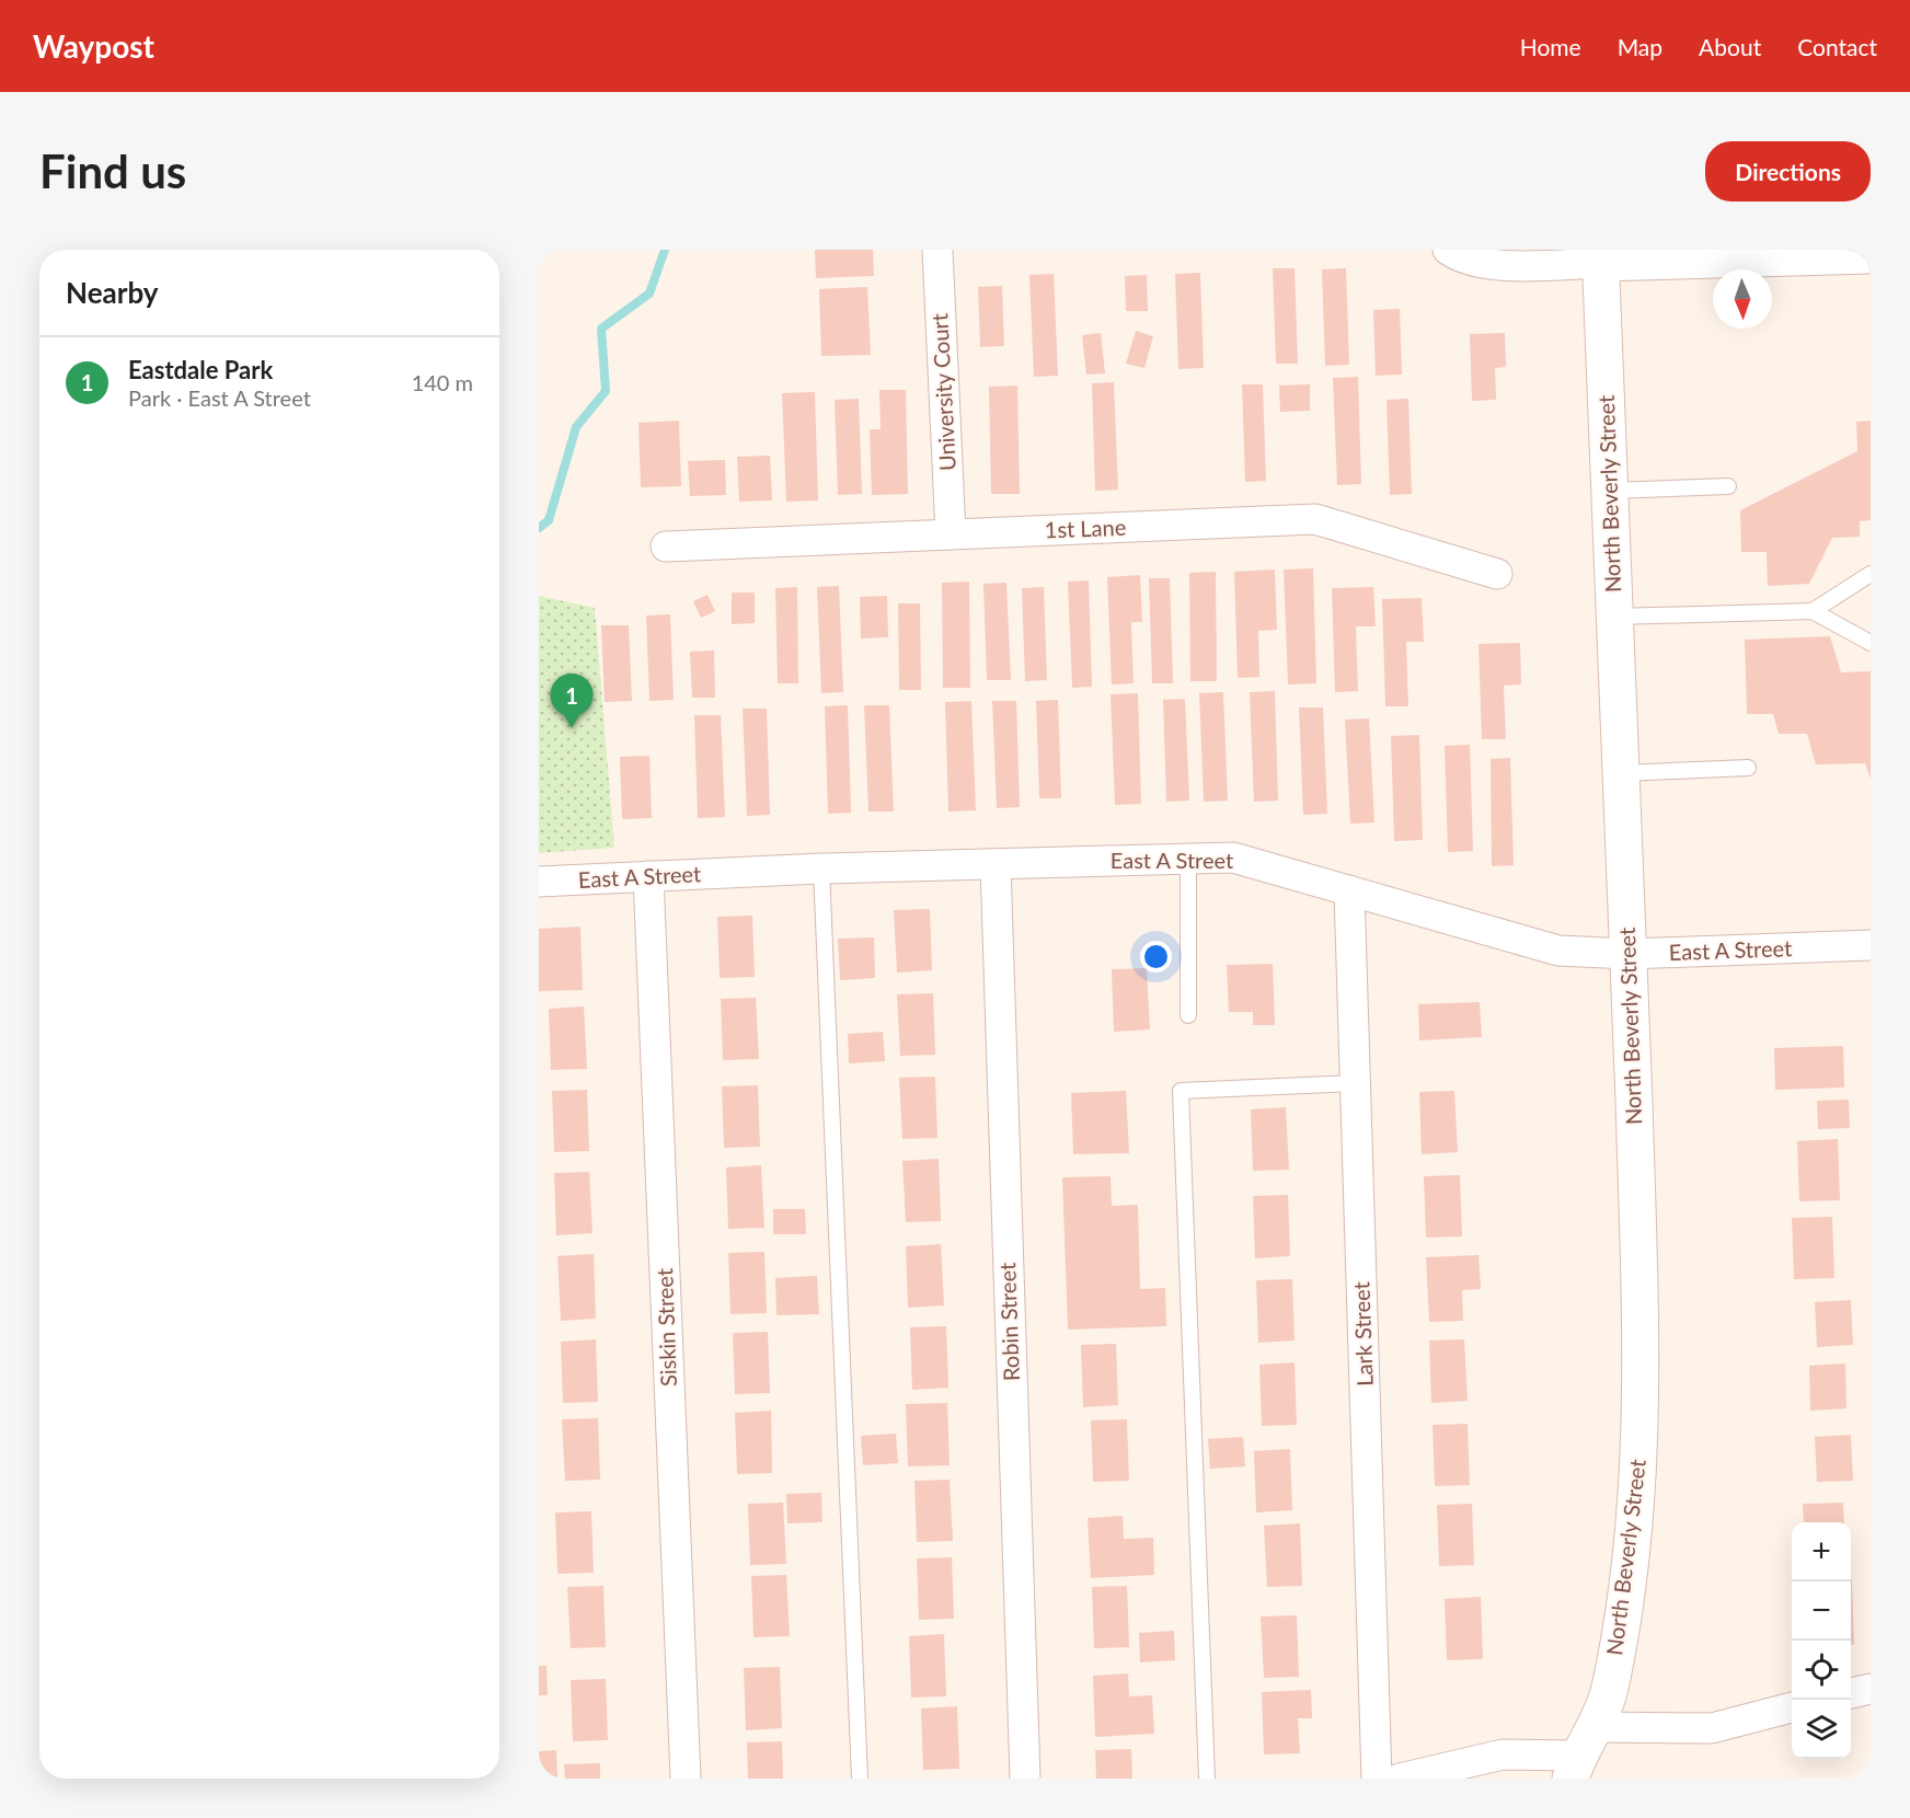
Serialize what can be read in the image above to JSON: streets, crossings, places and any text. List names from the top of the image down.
{
  "streets": {
    "main road": ["North Beverly Street"],
    "street": [
      "University Court",
      "1st Lane",
      "East A Street",
      "Robin Street",
      "Siskin Street",
      "Lark Street"
    ]
  },
  "crossings": [
    ["University Court", "1st Lane"],
    ["North Beverly Street", "East A Street"],
    ["East A Street", "Robin Street"],
    ["East A Street", "Siskin Street"],
    ["East A Street", "Lark Street"]
  ],
  "north": "bottom",
  "page": {
    "header": "Waypost",
    "nav": [
      "Home",
      "Map",
      "About",
      "Contact"
    ],
    "buttons": "Directions",
    "title": "Find us",
    "heading": "Nearby",
    "list": [
      {
        "mark": "1",
        "name": "Eastdale Park",
        "note": "Park · East A Street",
        "value": "140 m"
      }
    ],
    "pins": "1",
    "map_buttons": ["+", "−"]
  }
}
